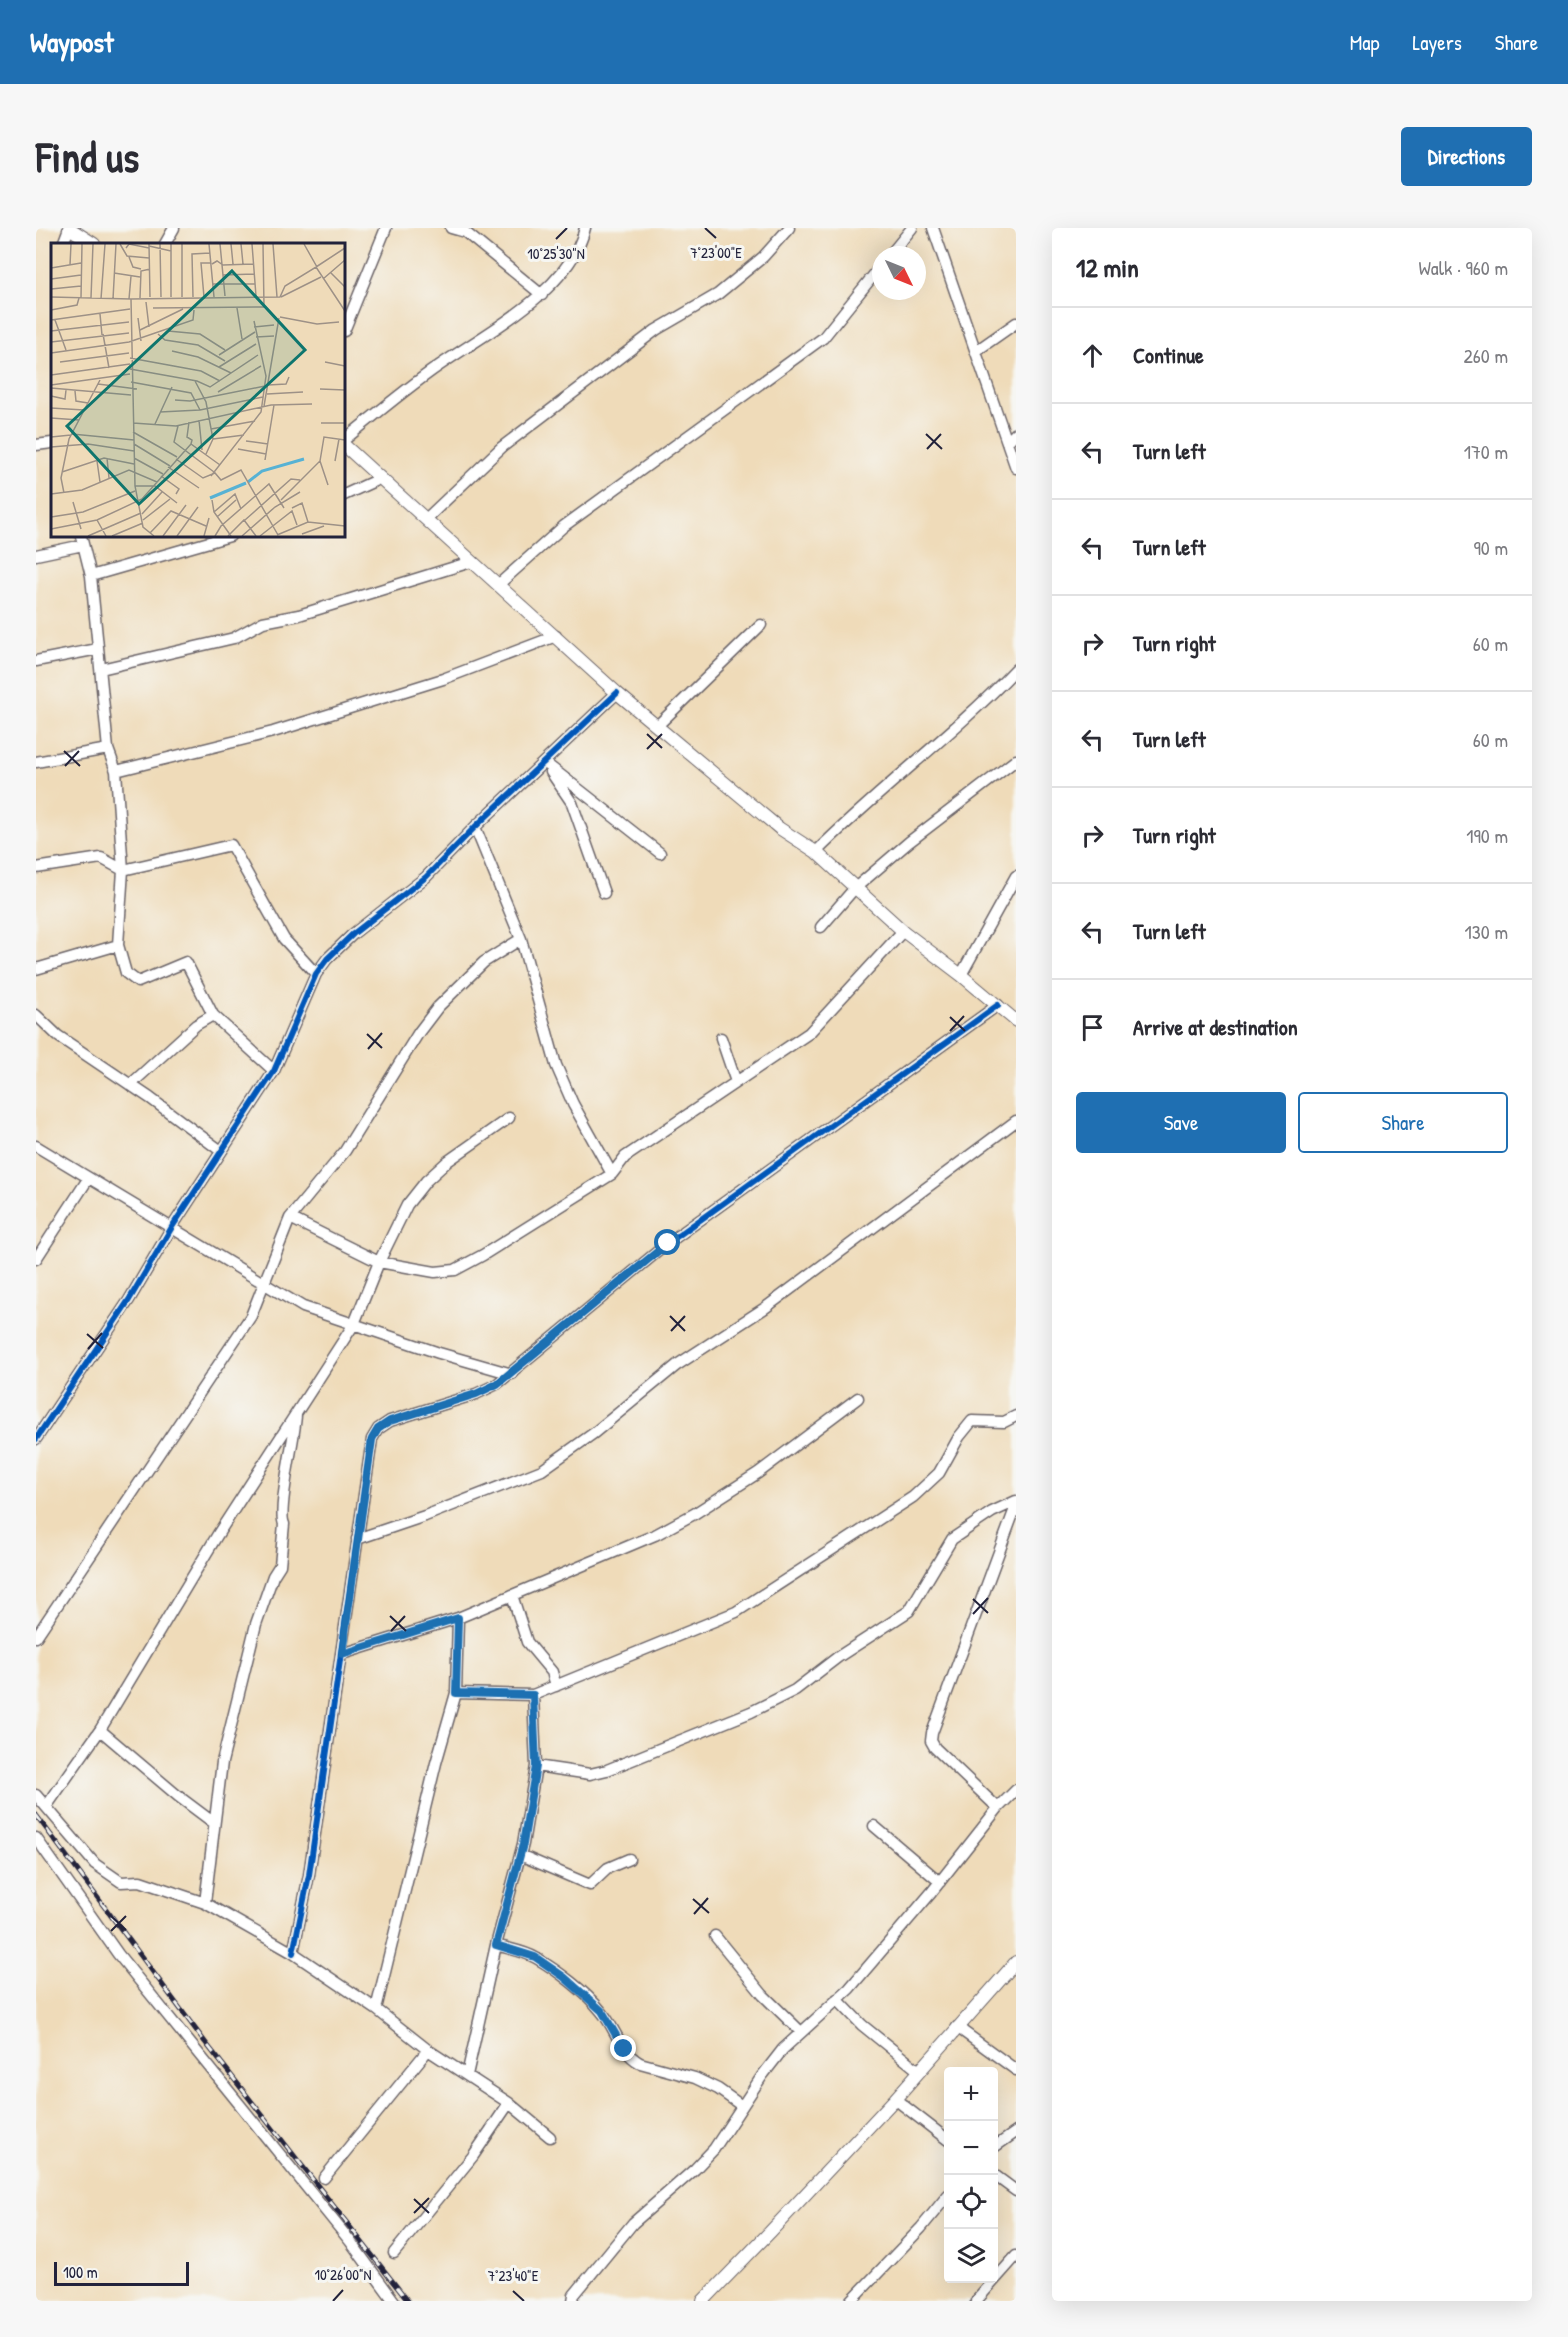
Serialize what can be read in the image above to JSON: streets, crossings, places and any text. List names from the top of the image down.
{
  "scale_bar": "100 m",
  "north": "bottom right",
  "page": {
    "header": "Waypost",
    "nav": ["Map", "Layers", "Share"],
    "buttons": [
      "Directions",
      ["Save", "Share"]
    ],
    "title": "Find us",
    "heading": ["12 min", "Walk · 960 m"],
    "list": [
      ["Continue", "260 m"],
      ["Turn left", "170 m"],
      ["Turn left", "90 m"],
      ["Turn right", "60 m"],
      ["Turn left", "60 m"],
      ["Turn right", "190 m"],
      ["Turn left", "130 m"],
      "Arrive at destination"
    ],
    "map_buttons": ["+", "−"],
    "scale": "100 m"
  },
  "coordinates": [
    "7°23'00\"E",
    "10°25'30\"N",
    "10°26'00\"N",
    "7°23'40\"E"
  ]
}
